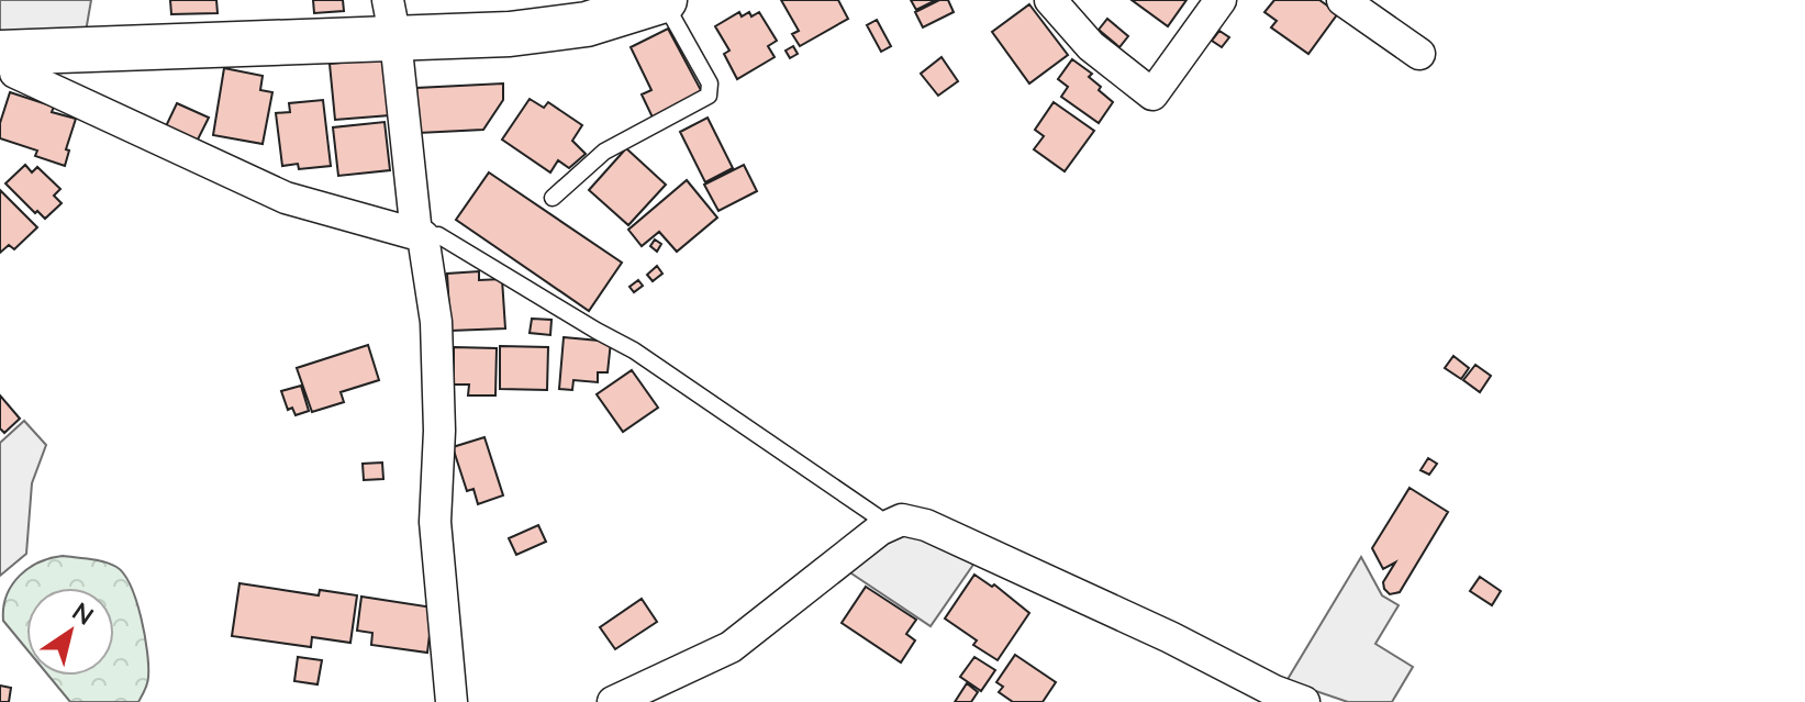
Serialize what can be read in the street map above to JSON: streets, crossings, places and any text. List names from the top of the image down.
{
  "north": "top right"
}
